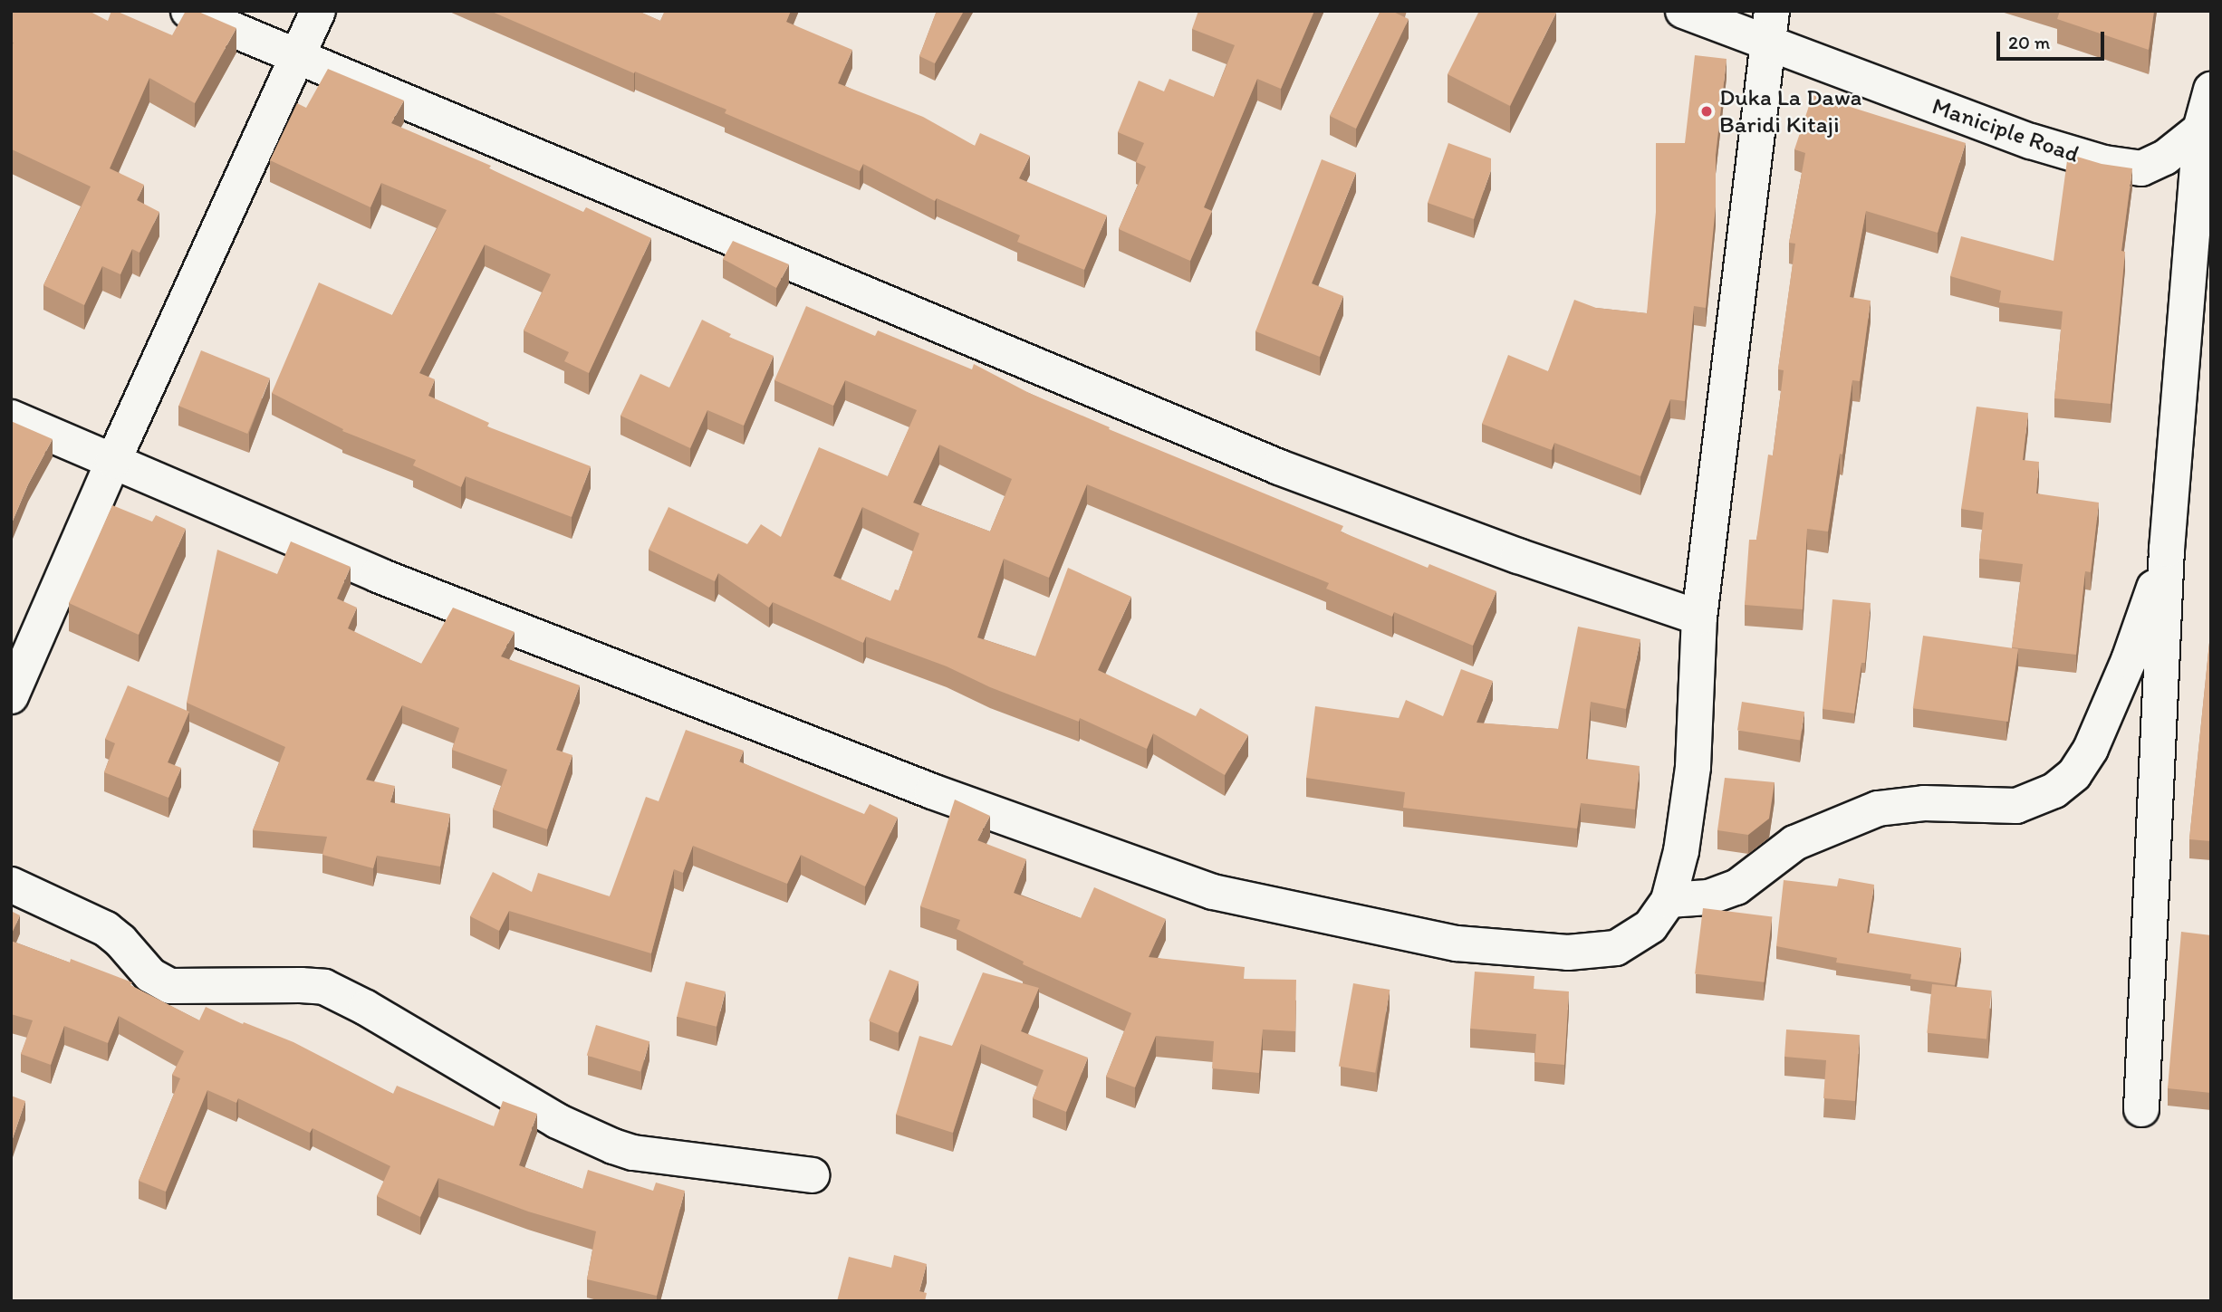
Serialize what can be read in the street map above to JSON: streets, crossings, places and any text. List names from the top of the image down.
{
  "streets": {
    "street": ["Maniciple Road"]
  },
  "places": ["Duka La Dawa Baridi Kitaji"],
  "scale_bar": "20 m"
}
